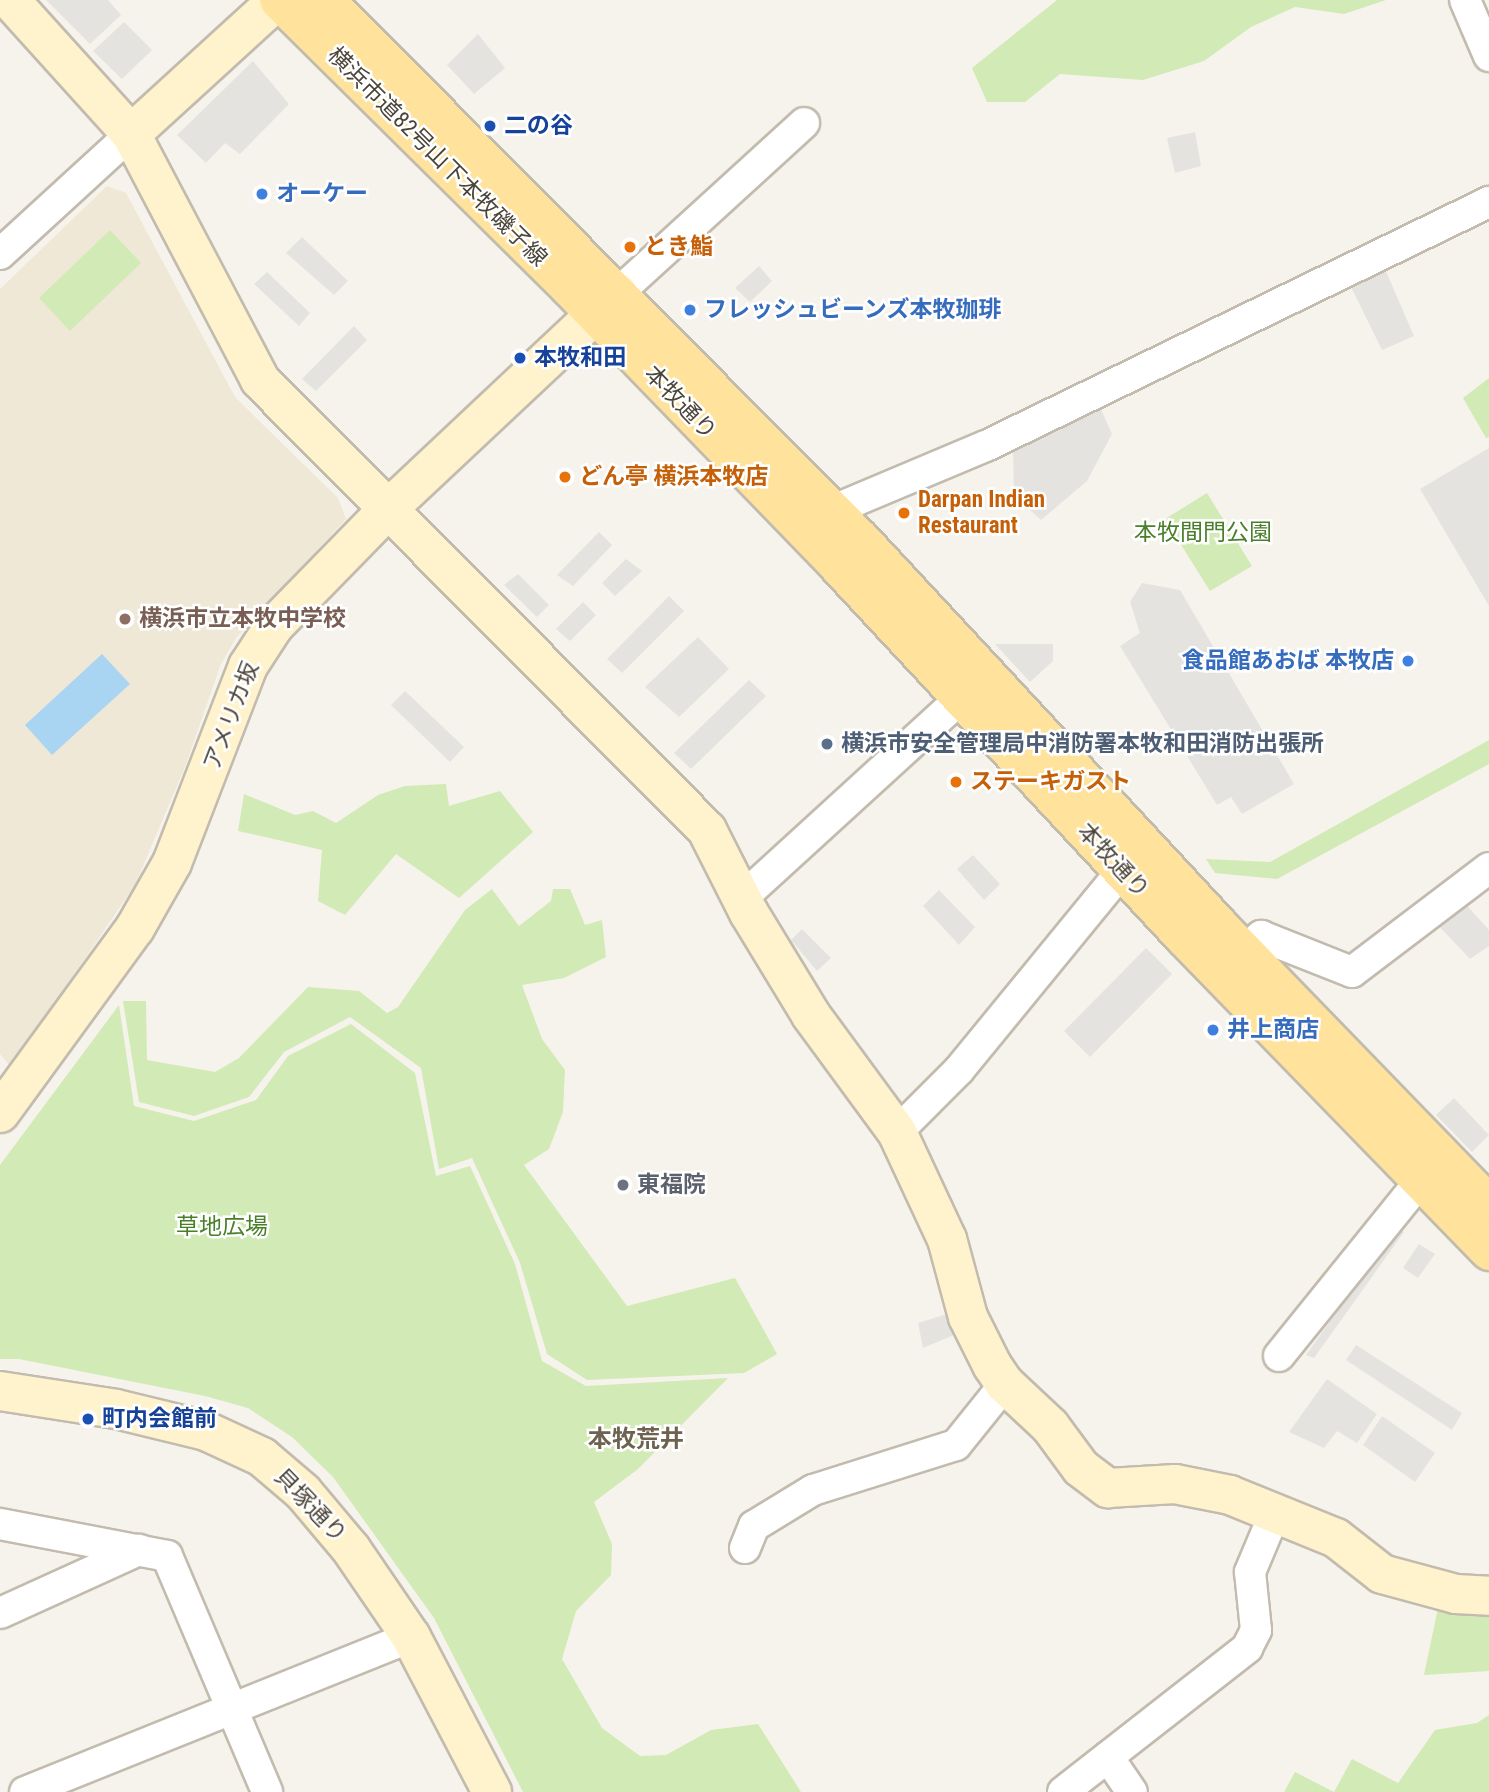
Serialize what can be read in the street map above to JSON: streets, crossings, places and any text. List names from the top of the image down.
{
  "streets": {
    "main road": ["横浜市道82号山下本牧磯子線", "本牧通り"],
    "street": ["アメリカ坂", "貝塚通り"]
  },
  "crossings": [
    ["横浜市道82号山下本牧磯子線", "本牧通り"],
    ["横浜市道82号山下本牧磯子線", "アメリカ坂"],
    ["本牧通り", "アメリカ坂"]
  ],
  "districts": ["本牧荒井"],
  "parks": ["本牧間門公園", "草地広場"],
  "places": [
    "二の谷",
    "オーケー",
    "とき鮨",
    "フレッシュビーンズ本牧珈琲",
    "本牧和田",
    "どん亭 横浜本牧店",
    "Darpan Indian Restaurant",
    "横浜市立本牧中学校",
    "食品館あおば 本牧店",
    "横浜市安全管理局中消防署本牧和田消防出張所",
    "ステーキガスト",
    "井上商店",
    "東福院",
    "町内会館前"
  ]
}
